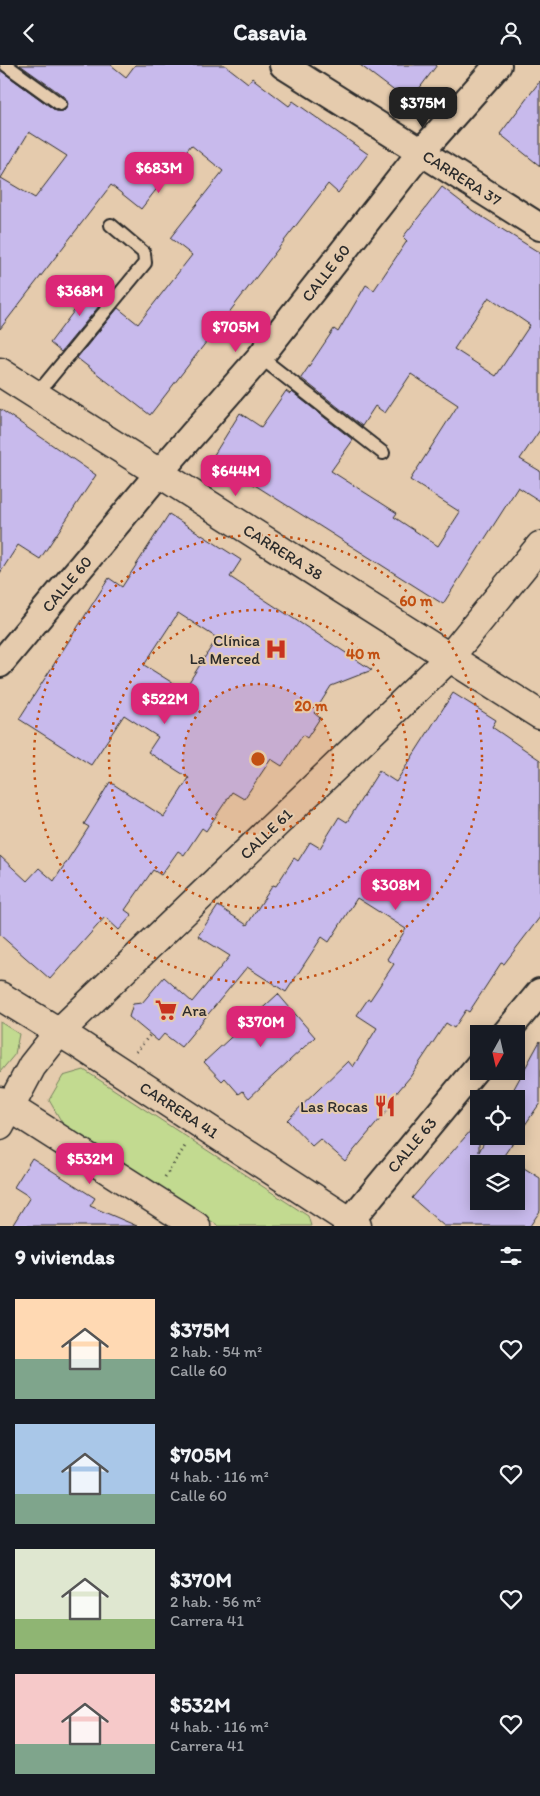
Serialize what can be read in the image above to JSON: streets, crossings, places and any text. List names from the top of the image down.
{
  "streets": {
    "street": [
      "CARRERA 37",
      "CALLE 60",
      "CARRERA 38",
      "CALLE 61",
      "CARRERA 41",
      "CALLE 63"
    ]
  },
  "crossings": [
    ["CARRERA 37", "CALLE 60"],
    ["CALLE 60", "CARRERA 38"],
    ["CARRERA 38", "CALLE 61"],
    ["CALLE 61", "CARRERA 41"],
    ["CARRERA 41", "CALLE 63"]
  ],
  "places": {
    "hospital": ["Clínica La Merced"],
    "supermarket": ["Ara"],
    "restaurant": ["Las Rocas"]
  },
  "north": "bottom",
  "page": {
    "header": "Casavia",
    "price": [
      "$375M",
      "$683M",
      "$368M",
      "$705M",
      "$644M",
      "$522M",
      "$308M",
      "$370M",
      "$532M"
    ],
    "heading": "9 viviendas",
    "list": [
      {
        "name": "$375M",
        "note": "2 hab. · 54 m² · Calle 60"
      },
      {
        "name": "$705M",
        "note": "4 hab. · 116 m² · Calle 60"
      },
      {
        "name": "$370M",
        "note": "2 hab. · 56 m² · Carrera 41"
      },
      {
        "name": "$532M",
        "note": "4 hab. · 116 m² · Carrera 41"
      }
    ]
  },
  "rings": ["60 m", "40 m", "20 m"]
}
